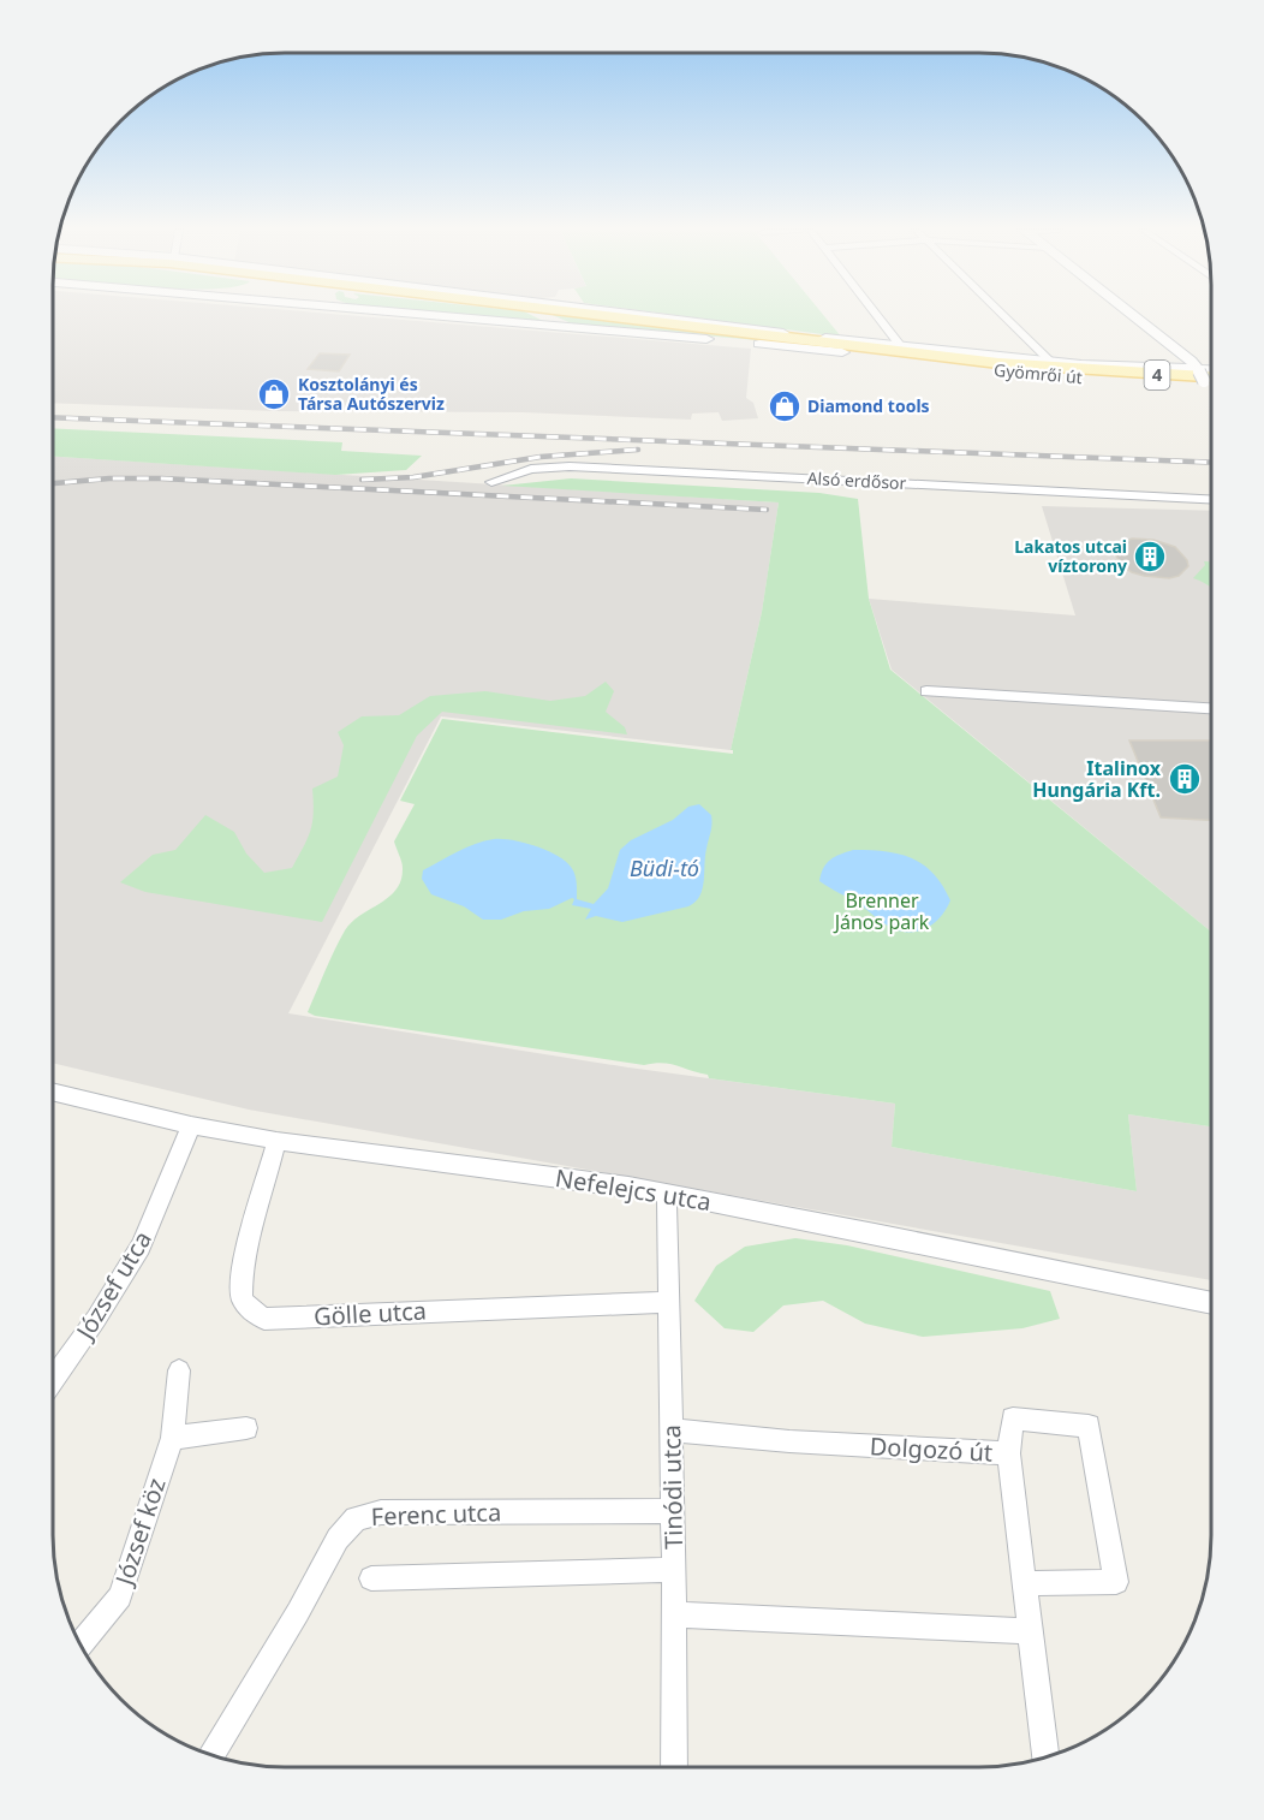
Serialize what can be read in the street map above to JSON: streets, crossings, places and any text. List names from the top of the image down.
{
  "streets": {
    "main road": ["4"],
    "street": [
      "Gyömrői út",
      "Alsó erdősor",
      "Nefelejcs utca",
      "József utca",
      "Gölle utca",
      "Dolgozó út",
      "Tinódi utca",
      "Ferenc utca",
      "József köz"
    ]
  },
  "crossings": [
    ["Nefelejcs utca", "József utca"],
    ["Nefelejcs utca", "Gölle utca"],
    ["Nefelejcs utca", "Tinódi utca"],
    ["Gölle utca", "Tinódi utca"],
    ["Dolgozó út", "Tinódi utca"],
    ["Tinódi utca", "Ferenc utca"]
  ],
  "water": ["Büdi-tó"],
  "parks": ["Brenner János park"],
  "places": {
    "shop": ["Kosztolányi és Társa Autószerviz", "Diamond tools"],
    "building": ["Lakatos utcai víztorony", "Italinox Hungária Kft."]
  }
}
